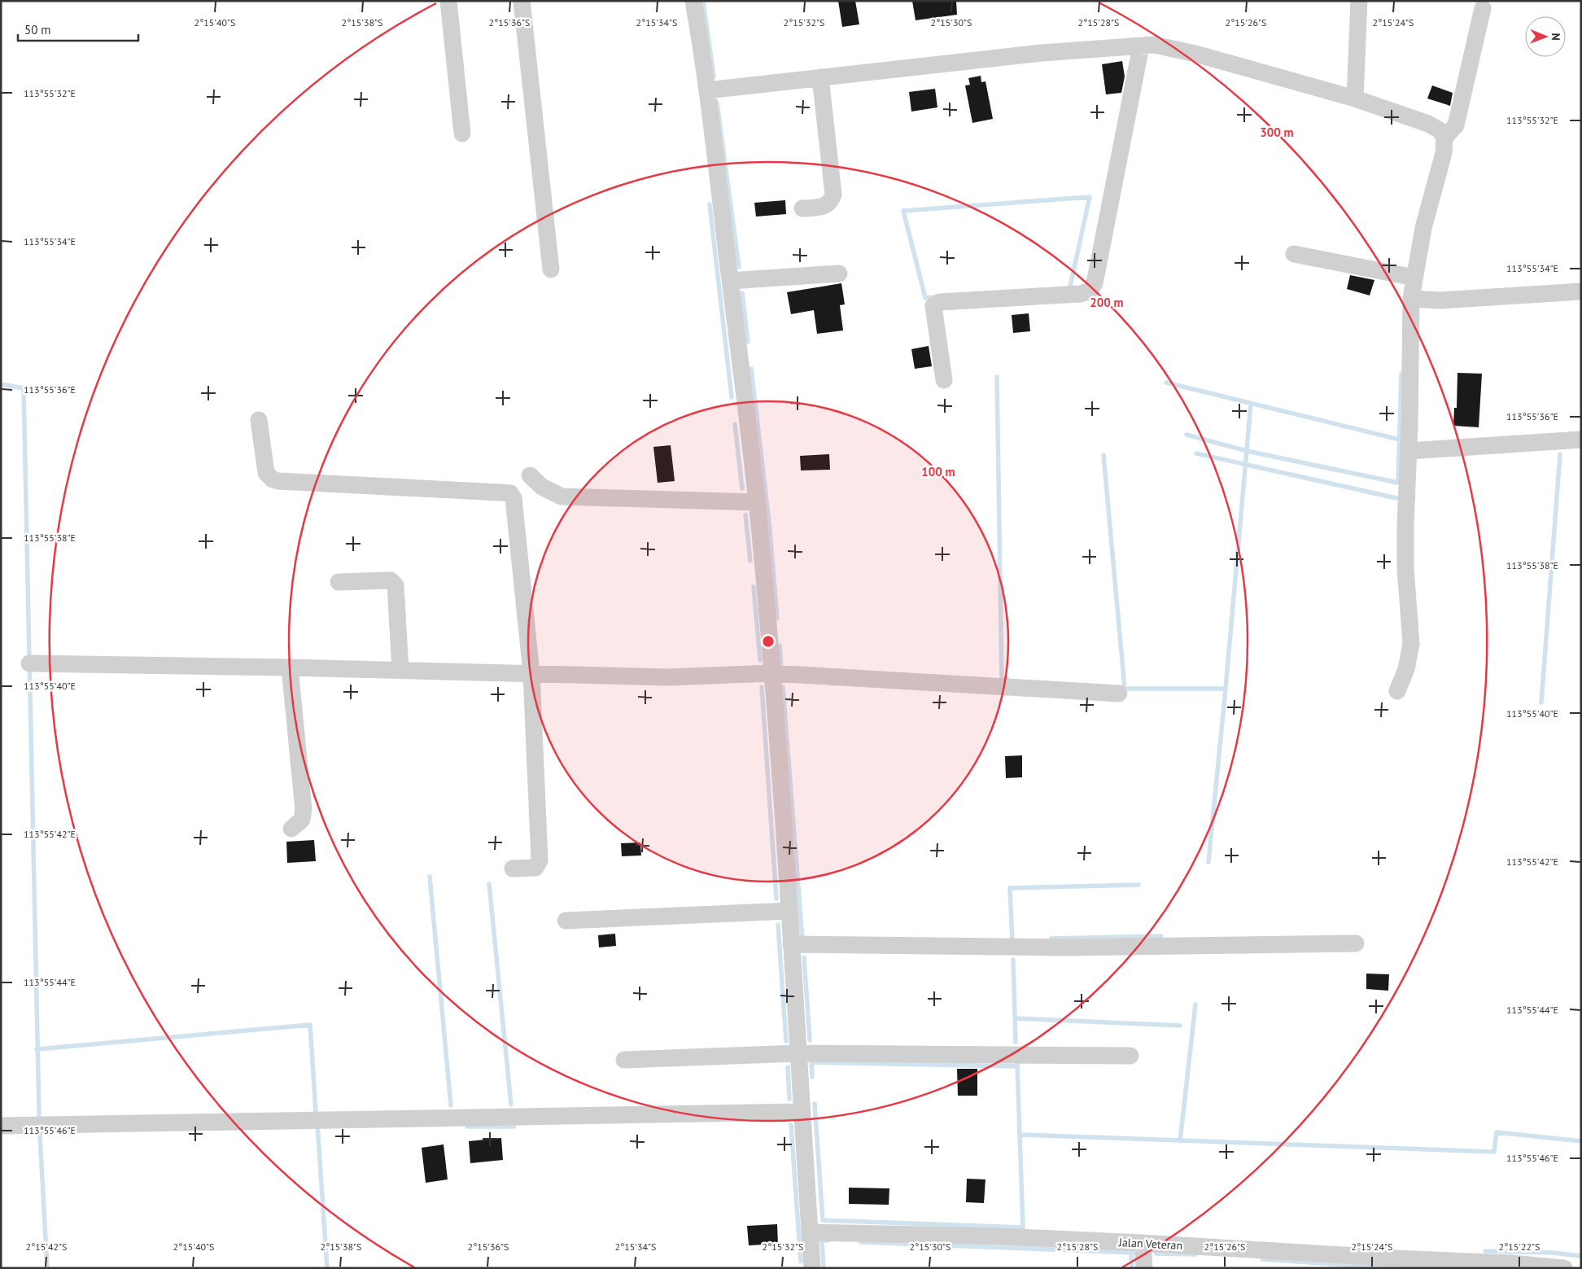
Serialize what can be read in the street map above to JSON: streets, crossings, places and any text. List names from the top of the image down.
{
  "streets": {
    "street": ["Jalan Veteran"]
  },
  "scale_bar": "50 m",
  "north": "right",
  "coordinates": [
    "2°15'40\"S",
    "2°15'38\"S",
    "2°15'36\"S",
    "2°15'34\"S",
    "2°15'32\"S",
    "2°15'30\"S",
    "2°15'28\"S",
    "2°15'26\"S",
    "2°15'24\"S",
    "113°55'32\"E",
    "113°55'34\"E",
    "113°55'36\"E",
    "113°55'38\"E",
    "113°55'40\"E",
    "113°55'42\"E",
    "113°55'44\"E",
    "113°55'46\"E",
    "2°15'42\"S",
    "2°15'22\"S"
  ],
  "rings": ["300 m", "200 m", "100 m"]
}
